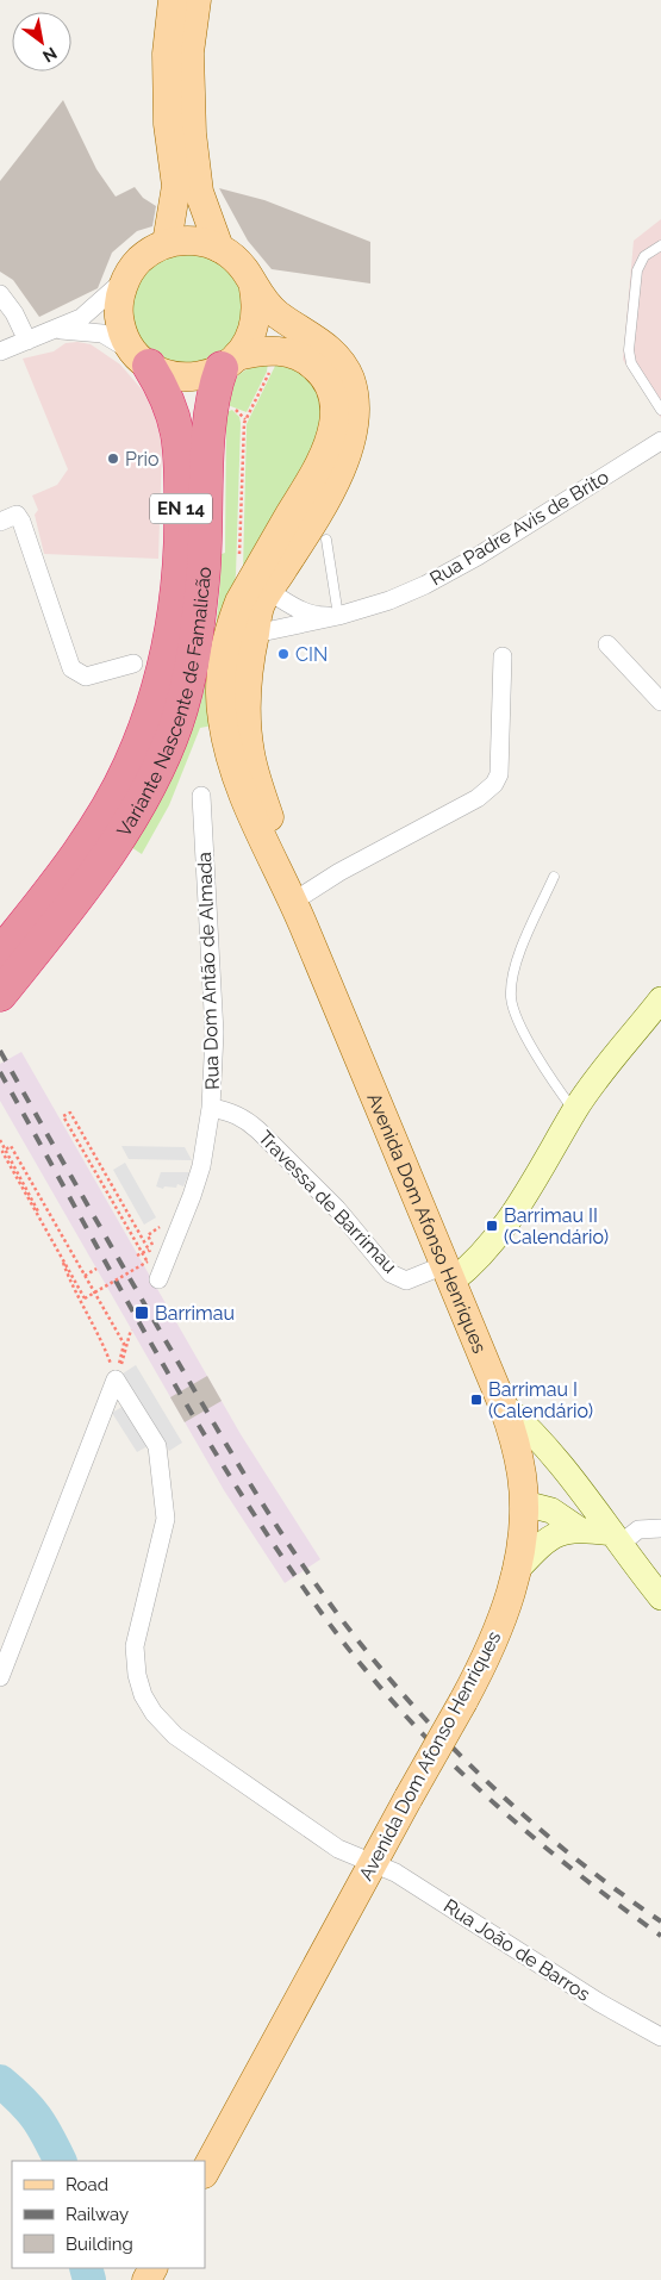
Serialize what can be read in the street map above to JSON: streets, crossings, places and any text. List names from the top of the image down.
{
  "streets": {
    "highway": ["EN 14", "Variante Nascente de Famalicão"],
    "main road": ["Avenida Dom Afonso Henriques"],
    "street": [
      "Rua Padre Avis de Brito",
      "Rua Dom Antão de Almada",
      "Travessa de Barrimau",
      "Rua João de Barros"
    ]
  },
  "crossings": [
    ["Rua Padre Avis de Brito", "Avenida Dom Afonso Henriques"],
    ["Variante Nascente de Famalicão", "Avenida Dom Afonso Henriques"],
    ["Rua Dom Antão de Almada", "Travessa de Barrimau"],
    ["Travessa de Barrimau", "Avenida Dom Afonso Henriques"],
    ["Avenida Dom Afonso Henriques", "Rua João de Barros"]
  ],
  "places": {
    "other": ["Prio", "CIN"],
    "transit": ["Barrimau II (Calendário)", "Barrimau", "Barrimau I (Calendário)"]
  },
  "legend": ["Road", "Railway", "Building"],
  "north": "bottom right"
}
